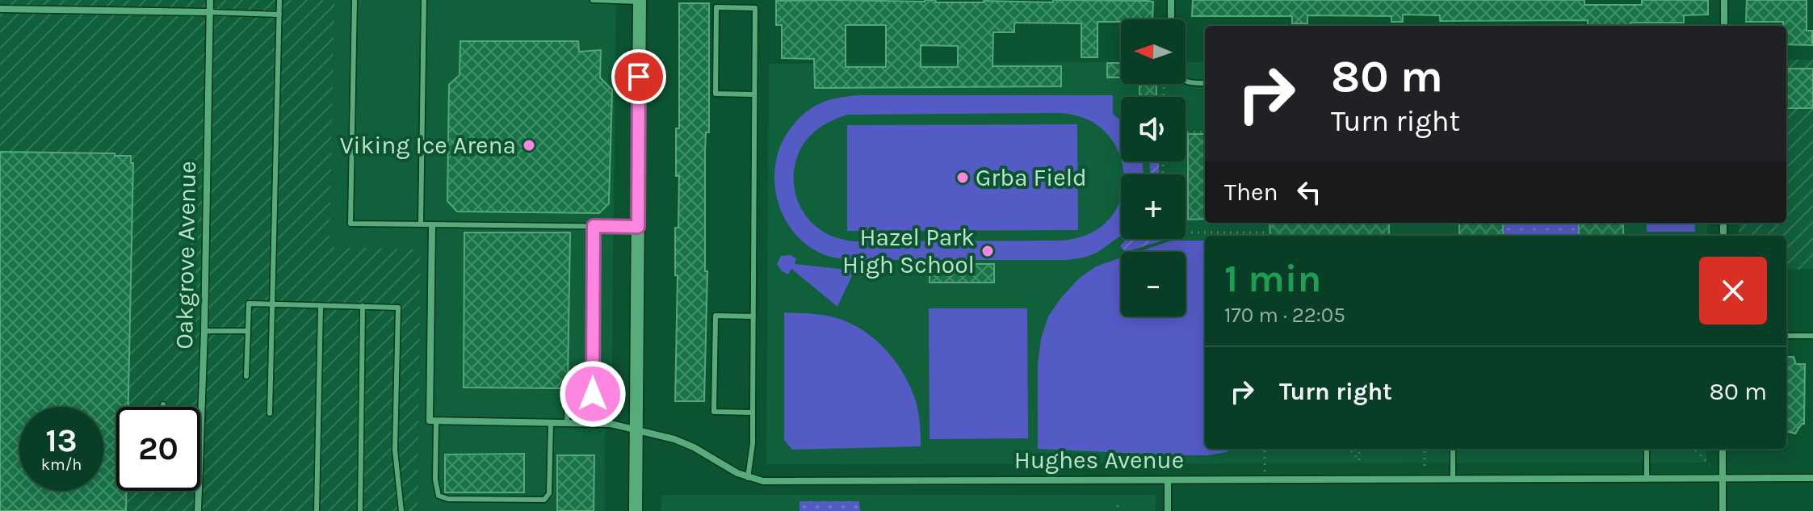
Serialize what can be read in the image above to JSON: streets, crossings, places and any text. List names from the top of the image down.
{
  "streets": {
    "street": ["Oakgrove Avenue", "Hughes Avenue"]
  },
  "places": ["Viking Ice Arena", "Grba Field", "Hazel Park High School"],
  "north": "left",
  "page": {
    "map_buttons": ["+", "−"],
    "turn": ["80 m", "Turn right"],
    "then": "Then",
    "heading": ["1 min", "170 m · 22:05"],
    "list": [
      {
        "name": "Turn right",
        "value": "80 m"
      }
    ],
    "speed": "13 km/h",
    "limit": "20"
  }
}
